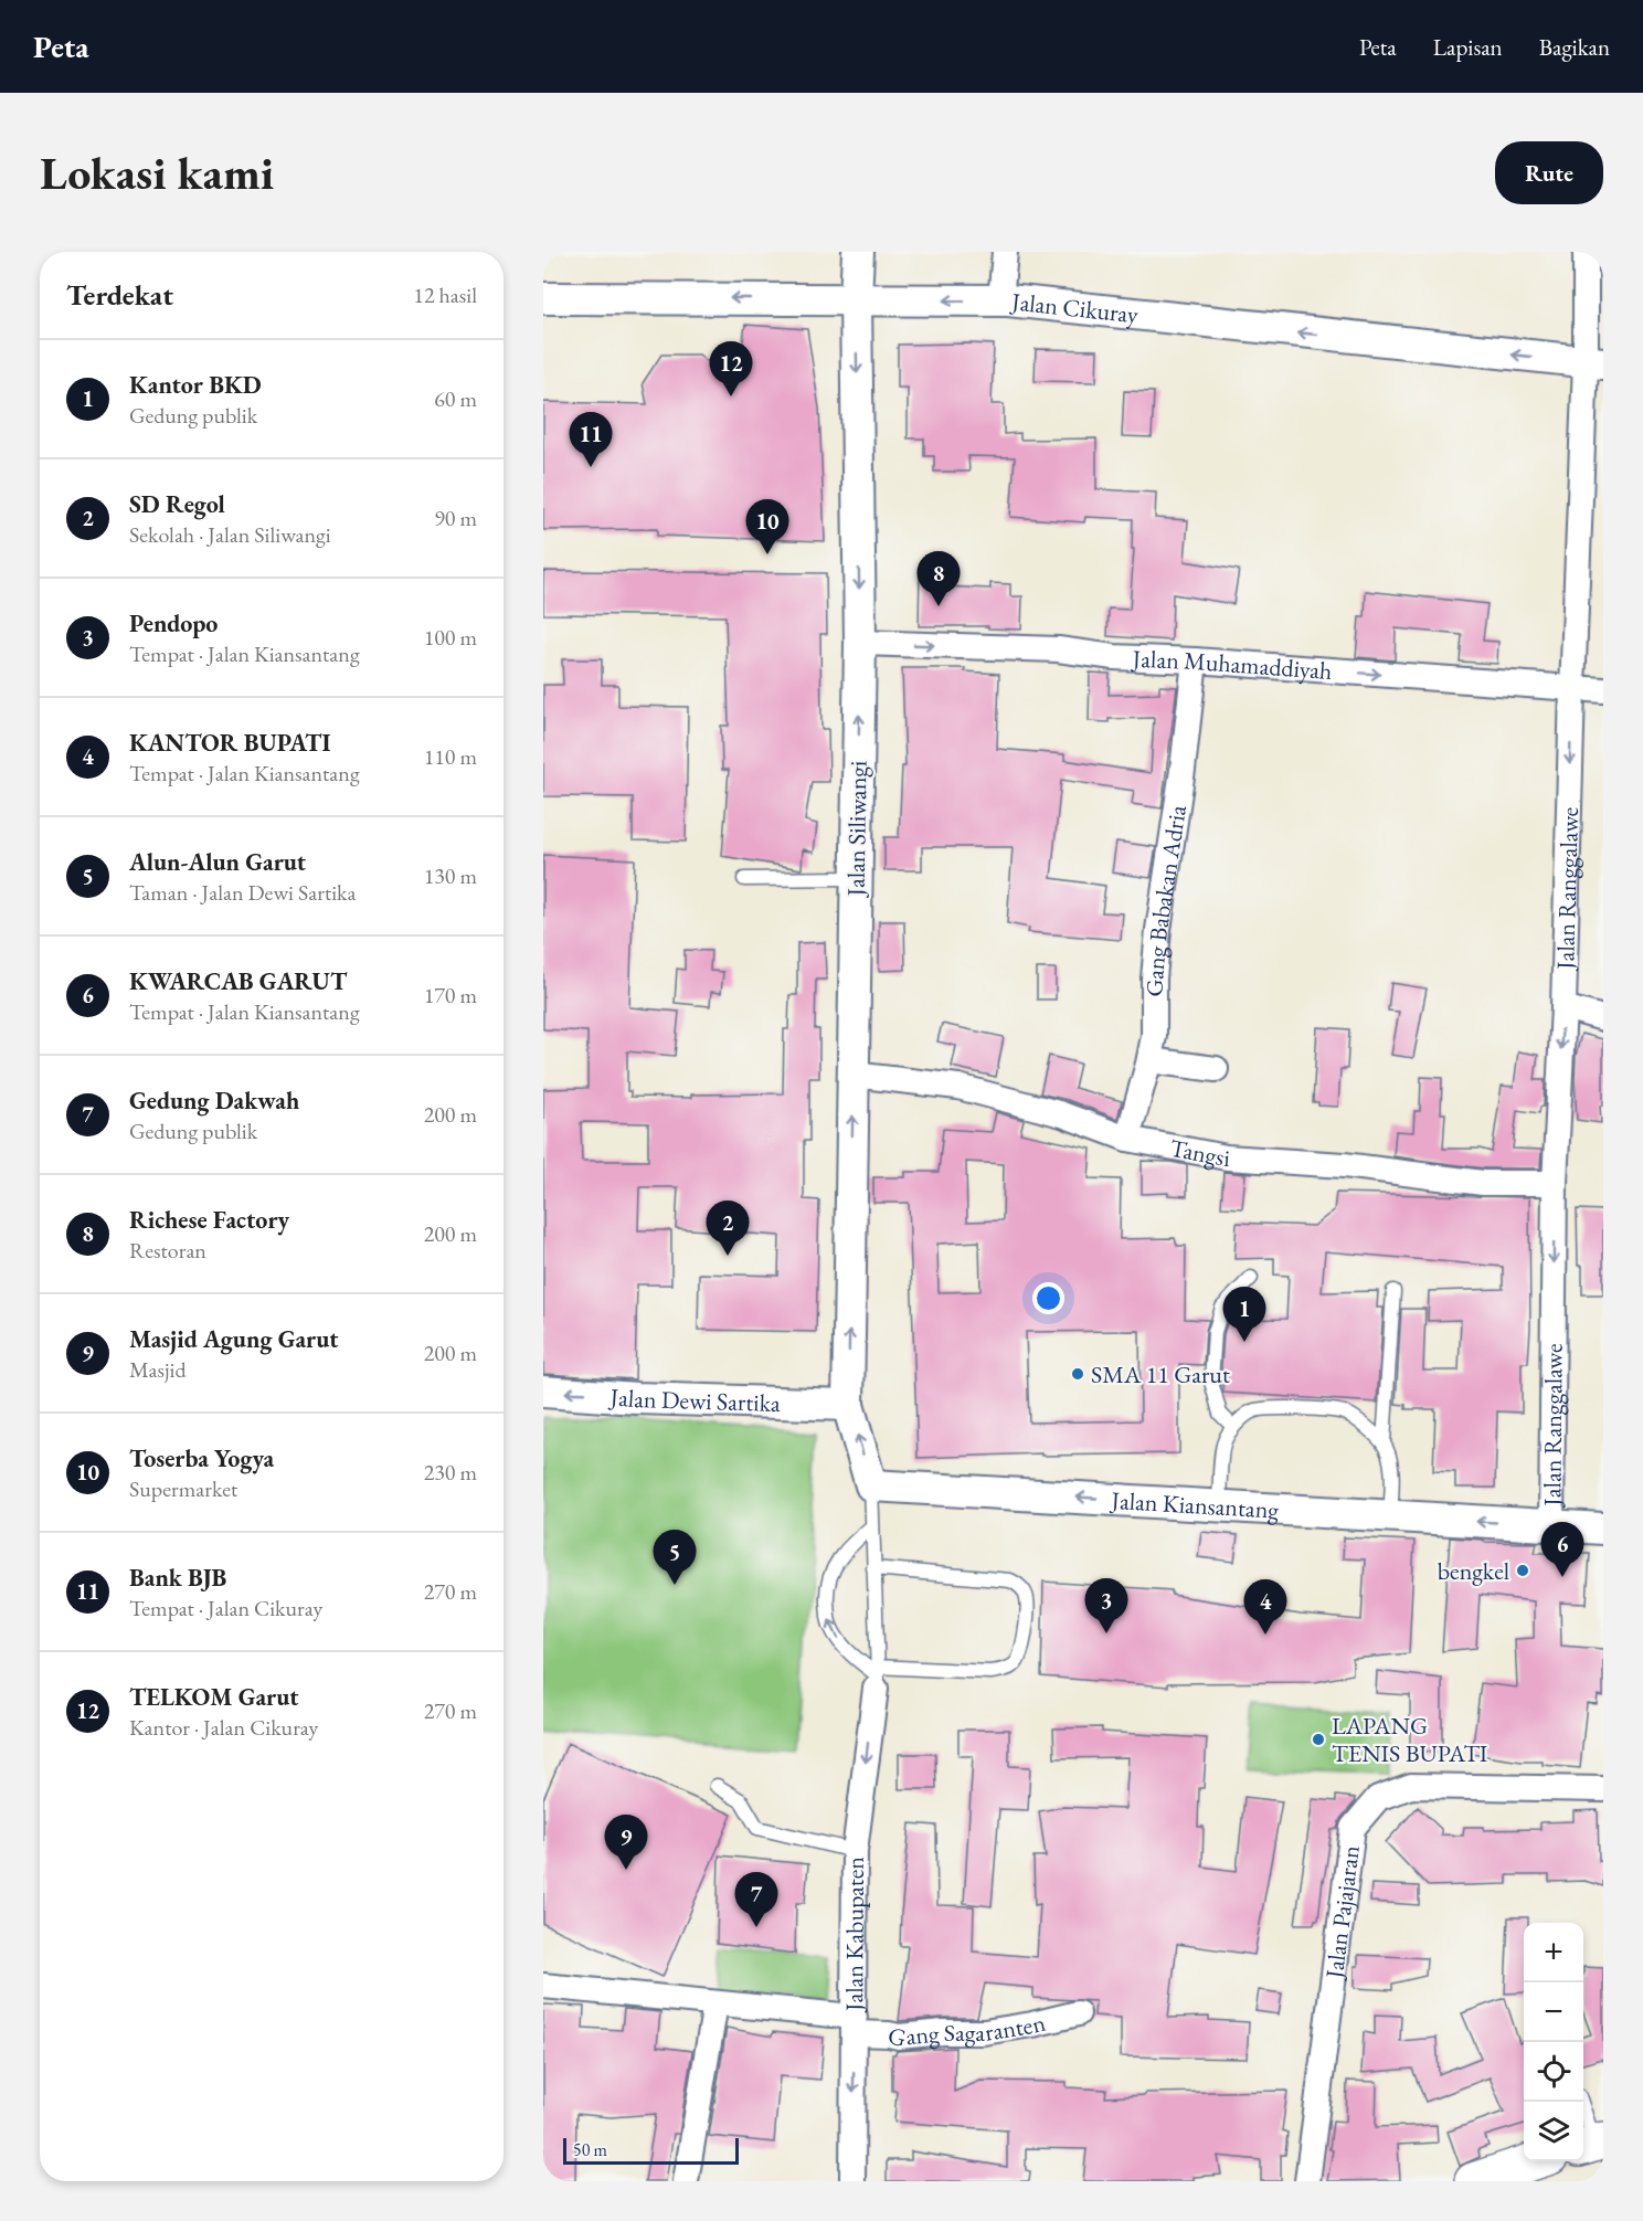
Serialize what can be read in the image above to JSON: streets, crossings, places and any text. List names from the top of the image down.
{
  "streets": {
    "street": [
      "Jalan Cikuray",
      "Jalan Muhamaddiyah",
      "Jalan Siliwangi",
      "Jalan Ranggalawe",
      "Gang Babakan Adria",
      "Tangsi",
      "Jalan Dewi Sartika",
      "Jalan Kiansantang",
      "Jalan Pajajaran",
      "Jalan Kabupaten",
      "Gang Sagaranten"
    ]
  },
  "crossings": [
    ["Jalan Cikuray", "Jalan Siliwangi"],
    ["Jalan Cikuray", "Jalan Ranggalawe"],
    ["Jalan Muhamaddiyah", "Jalan Siliwangi"],
    ["Jalan Muhamaddiyah", "Jalan Ranggalawe"],
    ["Jalan Muhamaddiyah", "Gang Babakan Adria"],
    ["Jalan Siliwangi", "Tangsi"],
    ["Jalan Siliwangi", "Jalan Dewi Sartika"],
    ["Jalan Ranggalawe", "Tangsi"],
    ["Jalan Ranggalawe", "Jalan Kiansantang"],
    ["Gang Babakan Adria", "Tangsi"],
    ["Jalan Kabupaten", "Gang Sagaranten"]
  ],
  "one_way": [
    "Jalan Cikuray",
    "Jalan Muhamaddiyah",
    "Jalan Ranggalawe",
    "Jalan Dewi Sartika",
    "Jalan Kiansantang"
  ],
  "places": ["SMA 11 Garut", "bengkel", "LAPANG TENIS BUPATI"],
  "scale_bar": "50 m",
  "page": {
    "header": "Peta",
    "nav": ["Peta", "Lapisan", "Bagikan"],
    "buttons": "Rute",
    "title": "Lokasi kami",
    "heading": ["Terdekat", "12 hasil"],
    "list": [
      {
        "mark": "1",
        "name": "Kantor BKD",
        "note": "Gedung publik",
        "value": "60 m"
      },
      {
        "mark": "2",
        "name": "SD Regol",
        "note": "Sekolah · Jalan Siliwangi",
        "value": "90 m"
      },
      {
        "mark": "3",
        "name": "Pendopo",
        "note": "Tempat · Jalan Kiansantang",
        "value": "100 m"
      },
      {
        "mark": "4",
        "name": "KANTOR BUPATI",
        "note": "Tempat · Jalan Kiansantang",
        "value": "110 m"
      },
      {
        "mark": "5",
        "name": "Alun-Alun Garut",
        "note": "Taman · Jalan Dewi Sartika",
        "value": "130 m"
      },
      {
        "mark": "6",
        "name": "KWARCAB GARUT",
        "note": "Tempat · Jalan Kiansantang",
        "value": "170 m"
      },
      {
        "mark": "7",
        "name": "Gedung Dakwah",
        "note": "Gedung publik",
        "value": "200 m"
      },
      {
        "mark": "8",
        "name": "Richese Factory",
        "note": "Restoran",
        "value": "200 m"
      },
      {
        "mark": "9",
        "name": "Masjid Agung Garut",
        "note": "Masjid",
        "value": "200 m"
      },
      {
        "mark": "10",
        "name": "Toserba Yogya",
        "note": "Supermarket",
        "value": "230 m"
      },
      {
        "mark": "11",
        "name": "Bank BJB",
        "note": "Tempat · Jalan Cikuray",
        "value": "270 m"
      },
      {
        "mark": "12",
        "name": "TELKOM Garut",
        "note": "Kantor · Jalan Cikuray",
        "value": "270 m"
      }
    ],
    "pins": [
      "12",
      "11",
      "10",
      "8",
      "2",
      "1",
      "6",
      "5",
      "3",
      "4",
      "9",
      "7"
    ],
    "map_buttons": ["+", "−"],
    "scale": "50 m"
  }
}
